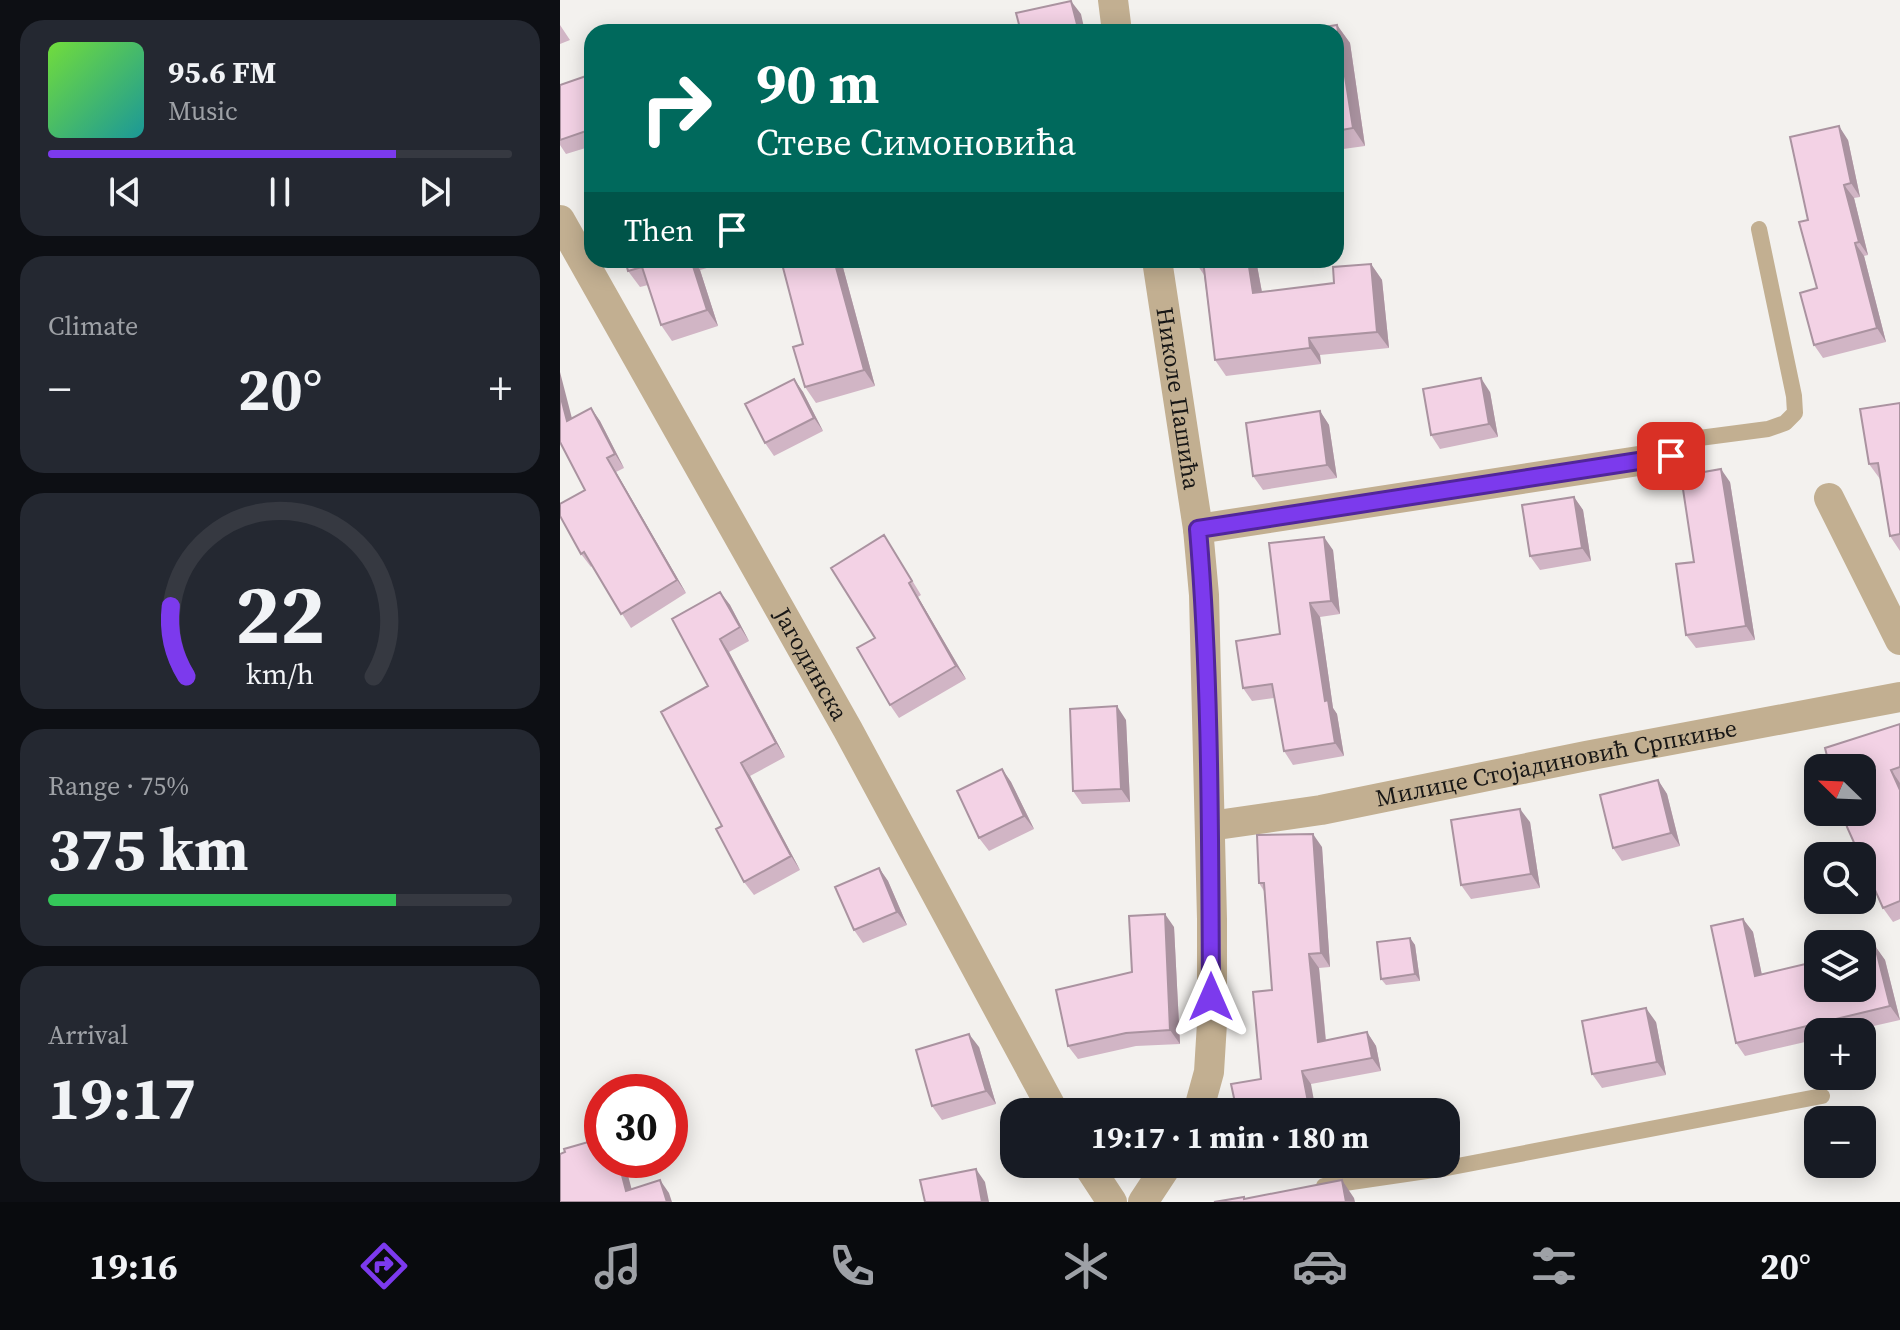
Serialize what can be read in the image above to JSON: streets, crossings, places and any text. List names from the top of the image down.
{
  "streets": {
    "street": ["Николе Пашића", "Јагодинска", "Милице Стојадиновић Српкиње"]
  },
  "crossings": [
    ["Николе Пашића", "Милице Стојадиновић Српкиње"]
  ],
  "north": "top left",
  "page": {
    "turn": ["90 m", "Стеве Симоновића"],
    "song": ["95.6 FM", "Music"],
    "then": "Then",
    "tile": [
      "Climate",
      ["Range · 75%", "375 km"],
      ["Arrival", "19:17"]
    ],
    "heat": ["−", "20°", "+"],
    "map_buttons": ["+", "−"],
    "limit": "30",
    "trip": "19:17 · 1 min · 180 m",
    "tabs": ["19:16", "20°"],
    "gauge": ["22", "km/h"]
  }
}
